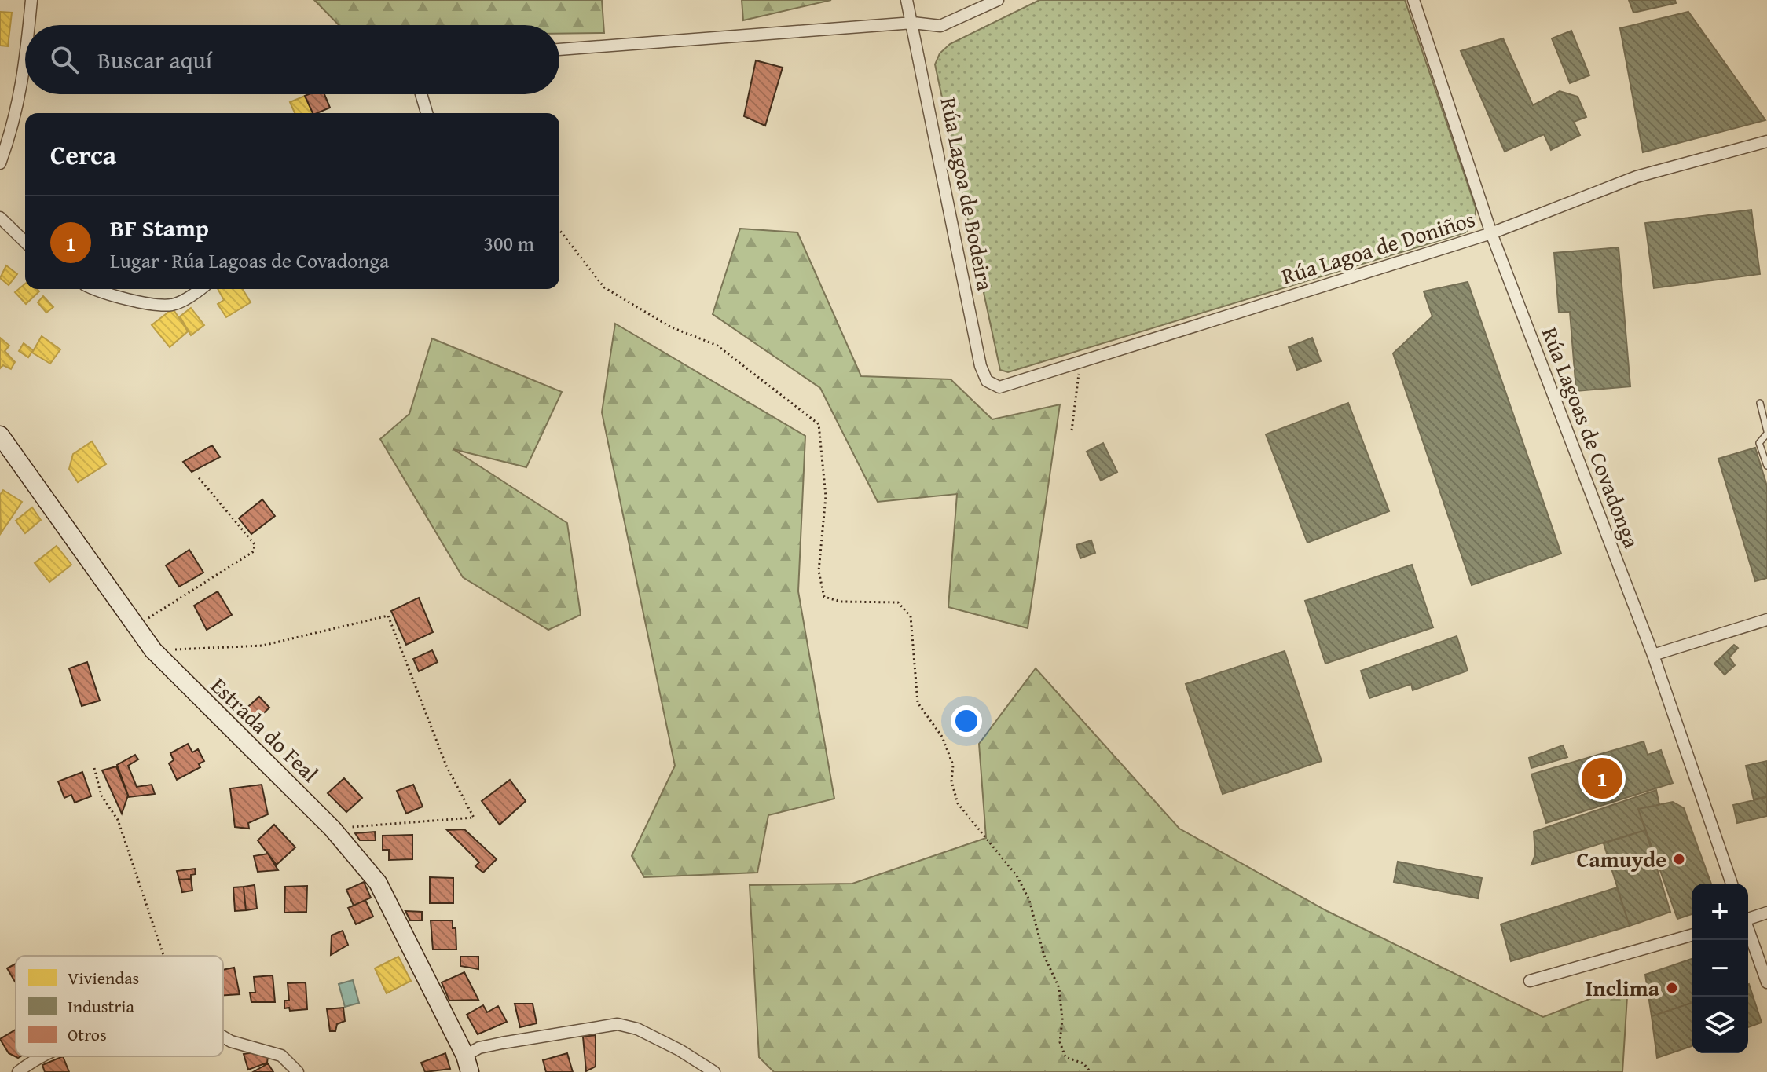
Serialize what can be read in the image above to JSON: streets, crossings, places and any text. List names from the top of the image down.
{
  "streets": {
    "main road": ["Estrada do Feal"],
    "street": ["Rúa Lagoa de Bodeira", "Rúa Lagoa de Doniños", "Rúa Lagoas de Covadonga"]
  },
  "crossings": [
    ["Rúa Lagoa de Bodeira", "Rúa Lagoa de Doniños"],
    ["Rúa Lagoa de Doniños", "Rúa Lagoas de Covadonga"]
  ],
  "places": ["Camuyde", "Inclima"],
  "legend": ["Viviendas", "Industria", "Otros"],
  "page": {
    "search": "Buscar aquí",
    "heading": "Cerca",
    "list": [
      {
        "mark": "1",
        "name": "BF Stamp",
        "note": "Lugar · Rúa Lagoas de Covadonga",
        "value": "300 m"
      }
    ],
    "pins": "1",
    "map_buttons": ["+", "−"]
  }
}
